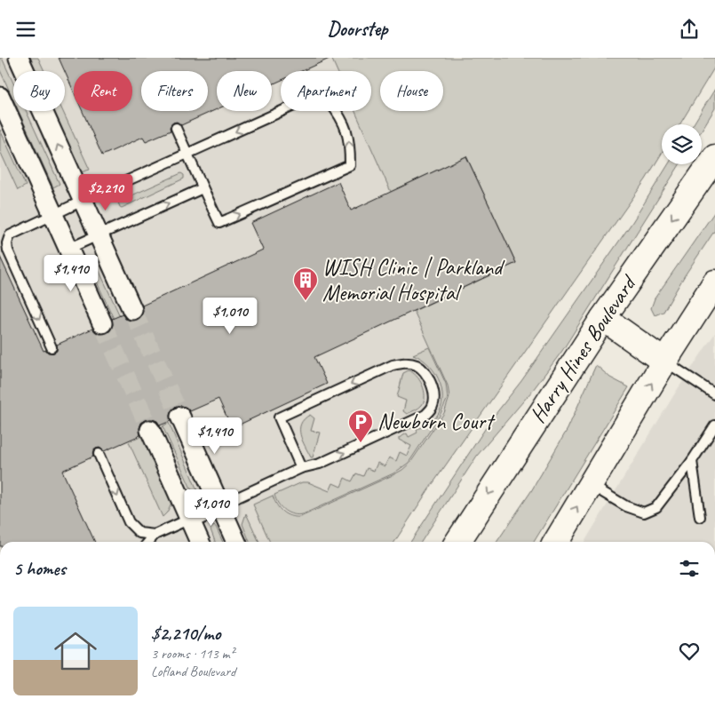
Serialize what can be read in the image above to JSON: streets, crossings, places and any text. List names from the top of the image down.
{
  "streets": {
    "main road": ["Harry Hines Boulevard"]
  },
  "places": {
    "building": ["WISH Clinic | Parkland Memorial Hospital"],
    "parking": ["Newborn Court"]
  },
  "page": {
    "header": "Doorstep",
    "chip": [
      "Buy",
      "Rent",
      "Filters",
      "New",
      "Apartment",
      "House"
    ],
    "price": [
      "$2,210",
      "$1,410",
      "$1,010",
      "$1,410",
      "$1,010"
    ],
    "heading": "5 homes",
    "list": [
      {
        "name": "$2,210/mo",
        "note": "3 rooms · 113 m² · Lofland Boulevard"
      }
    ]
  }
}
